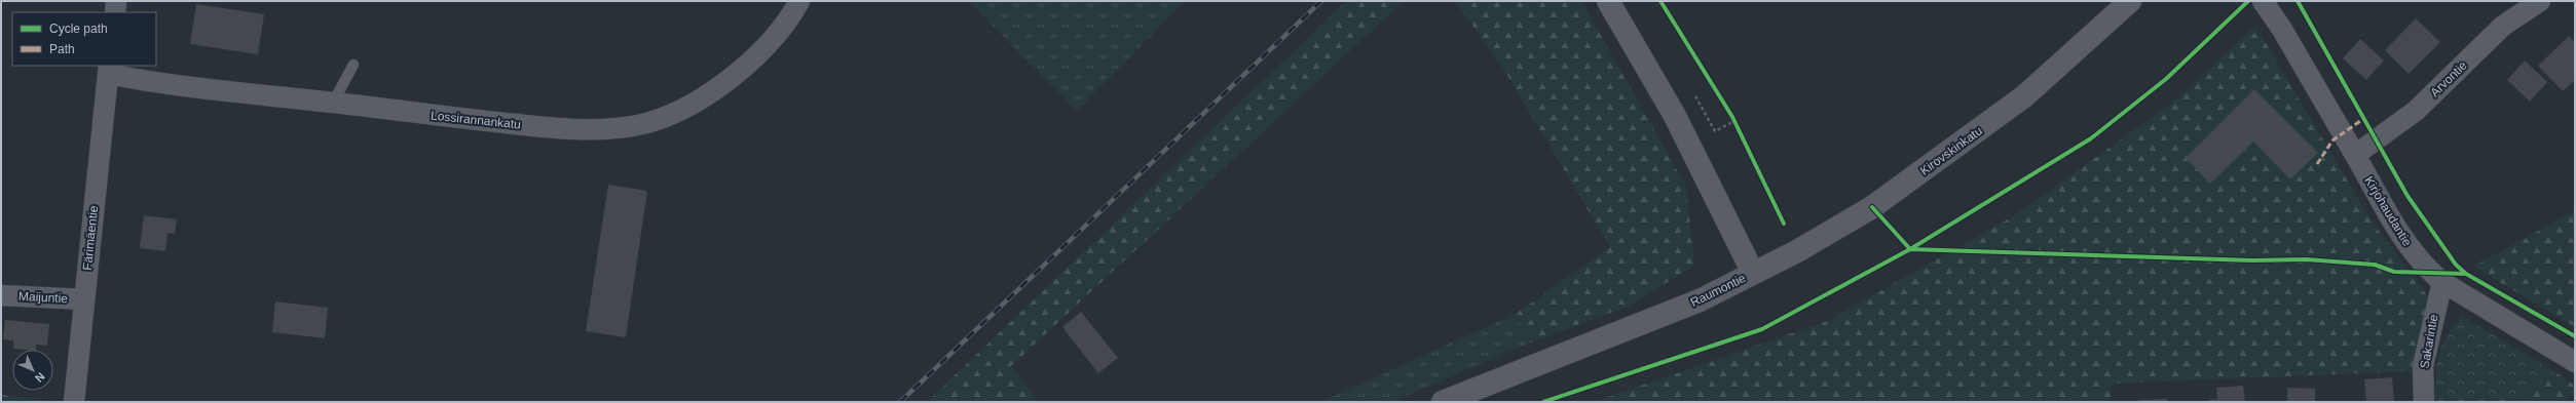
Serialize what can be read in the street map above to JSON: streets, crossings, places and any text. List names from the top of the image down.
{
  "streets": {
    "street": [
      "Arvontie",
      "Lossirannankatu",
      "Kirovskinkatu",
      "Kirjohaudantie",
      "Färimäentie",
      "Raumontie",
      "Maijuntie",
      "Sakarintie"
    ]
  },
  "crossings": [
    ["Arvontie", "Kirjohaudantie"],
    ["Lossirannankatu", "Färimäentie"],
    ["Kirovskinkatu", "Raumontie"],
    ["Kirjohaudantie", "Sakarintie"],
    ["Färimäentie", "Maijuntie"]
  ],
  "legend": ["Cycle path", "Path"],
  "north": "bottom right"
}
